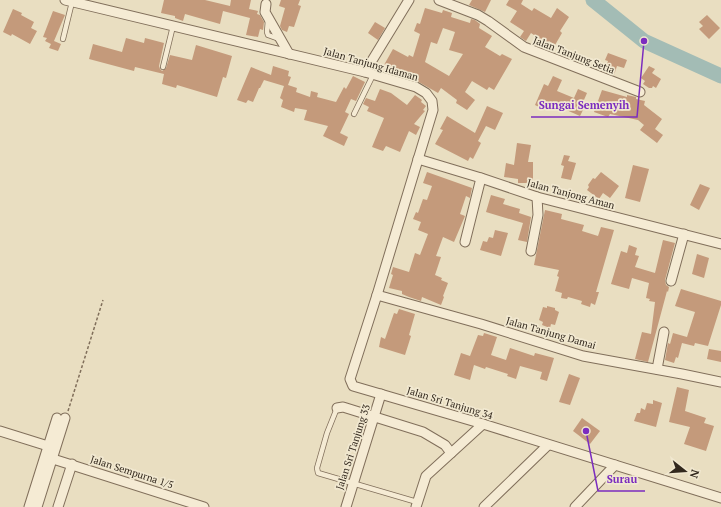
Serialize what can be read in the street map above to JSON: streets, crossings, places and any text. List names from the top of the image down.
{
  "streets": {
    "street": [
      "Jalan Tanjung Setia",
      "Jalan Tanjung Idaman",
      "Jalan Tanjong Aman",
      "Jalan Tanjung Damai",
      "Jalan Sri Tanjung 34",
      "Jalan Sri Tanjung 33",
      "Jalan Sempurna 1/5"
    ]
  },
  "crossings": [
    ["Jalan Tanjung Idaman", "Jalan Tanjong Aman"],
    ["Jalan Tanjung Idaman", "Jalan Tanjung Damai"],
    ["Jalan Tanjung Idaman", "Jalan Sri Tanjung 34"],
    ["Jalan Sri Tanjung 34", "Jalan Sri Tanjung 33"]
  ],
  "places": ["Sungai Semenyih", "Surau"],
  "north": "right"
}
